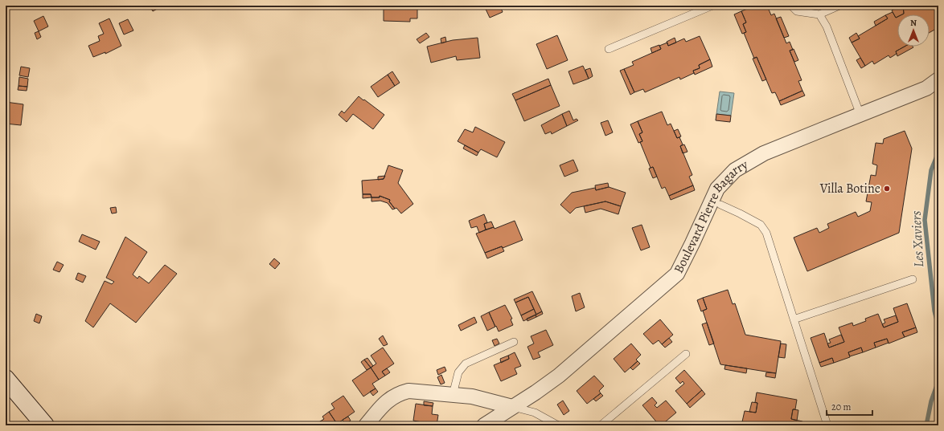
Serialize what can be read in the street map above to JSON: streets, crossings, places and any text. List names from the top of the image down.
{
  "streets": {
    "street": ["Boulevard Pierre Bagarry"]
  },
  "water": ["Les Xaviers"],
  "places": ["Villa Botine"],
  "scale_bar": "20 m",
  "north": "top"
}
